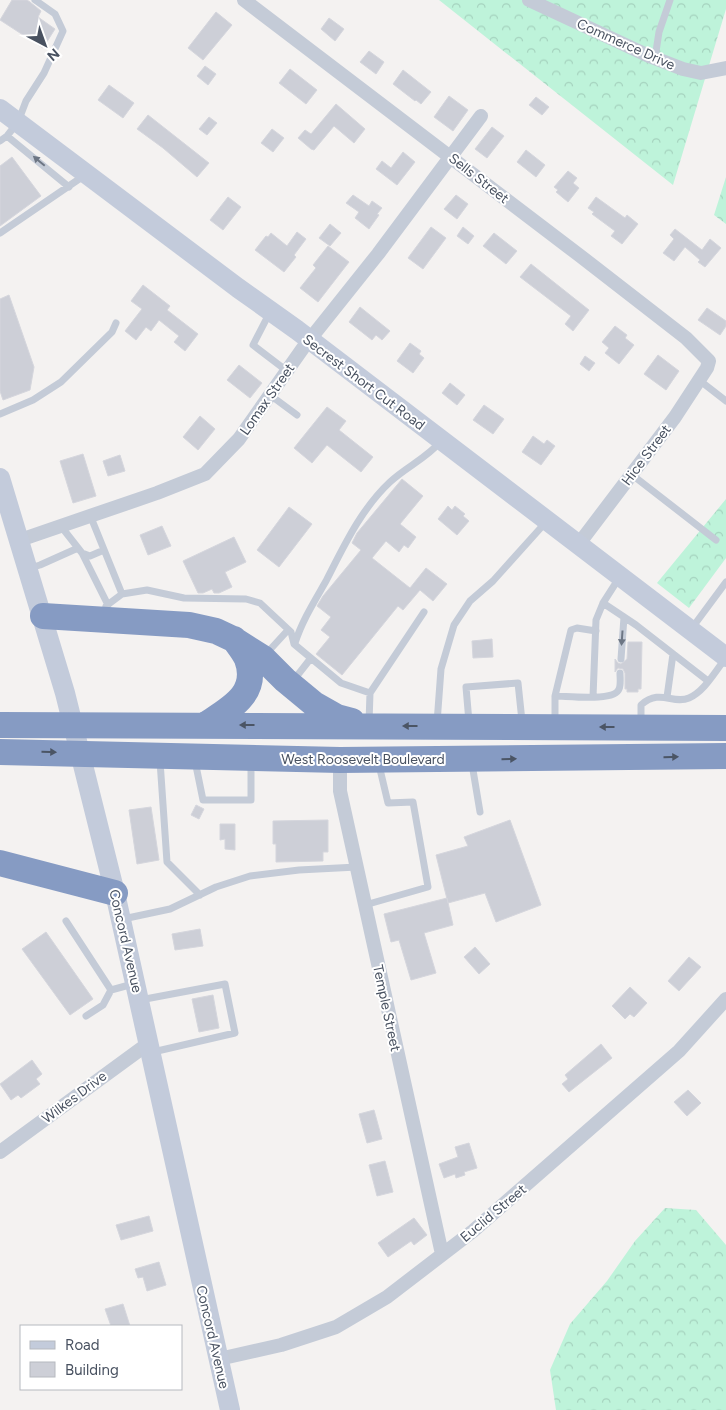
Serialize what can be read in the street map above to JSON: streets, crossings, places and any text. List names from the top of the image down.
{
  "streets": {
    "highway": ["West Roosevelt Boulevard"],
    "street": [
      "Commerce Drive",
      "Sells Street",
      "Secrest Short Cut Road",
      "Lomax Street",
      "Hice Street",
      "Concord Avenue",
      "Temple Street",
      "Wilkes Drive",
      "Euclid Street"
    ]
  },
  "crossings": [
    ["Sells Street", "Lomax Street"],
    ["Sells Street", "Hice Street"],
    ["Secrest Short Cut Road", "Lomax Street"],
    ["Secrest Short Cut Road", "Hice Street"],
    ["Lomax Street", "Concord Avenue"],
    ["West Roosevelt Boulevard", "Temple Street"],
    ["Concord Avenue", "Wilkes Drive"],
    ["Concord Avenue", "Euclid Street"],
    ["Temple Street", "Euclid Street"]
  ],
  "legend": ["Road", "Building"],
  "north": "bottom right"
}
